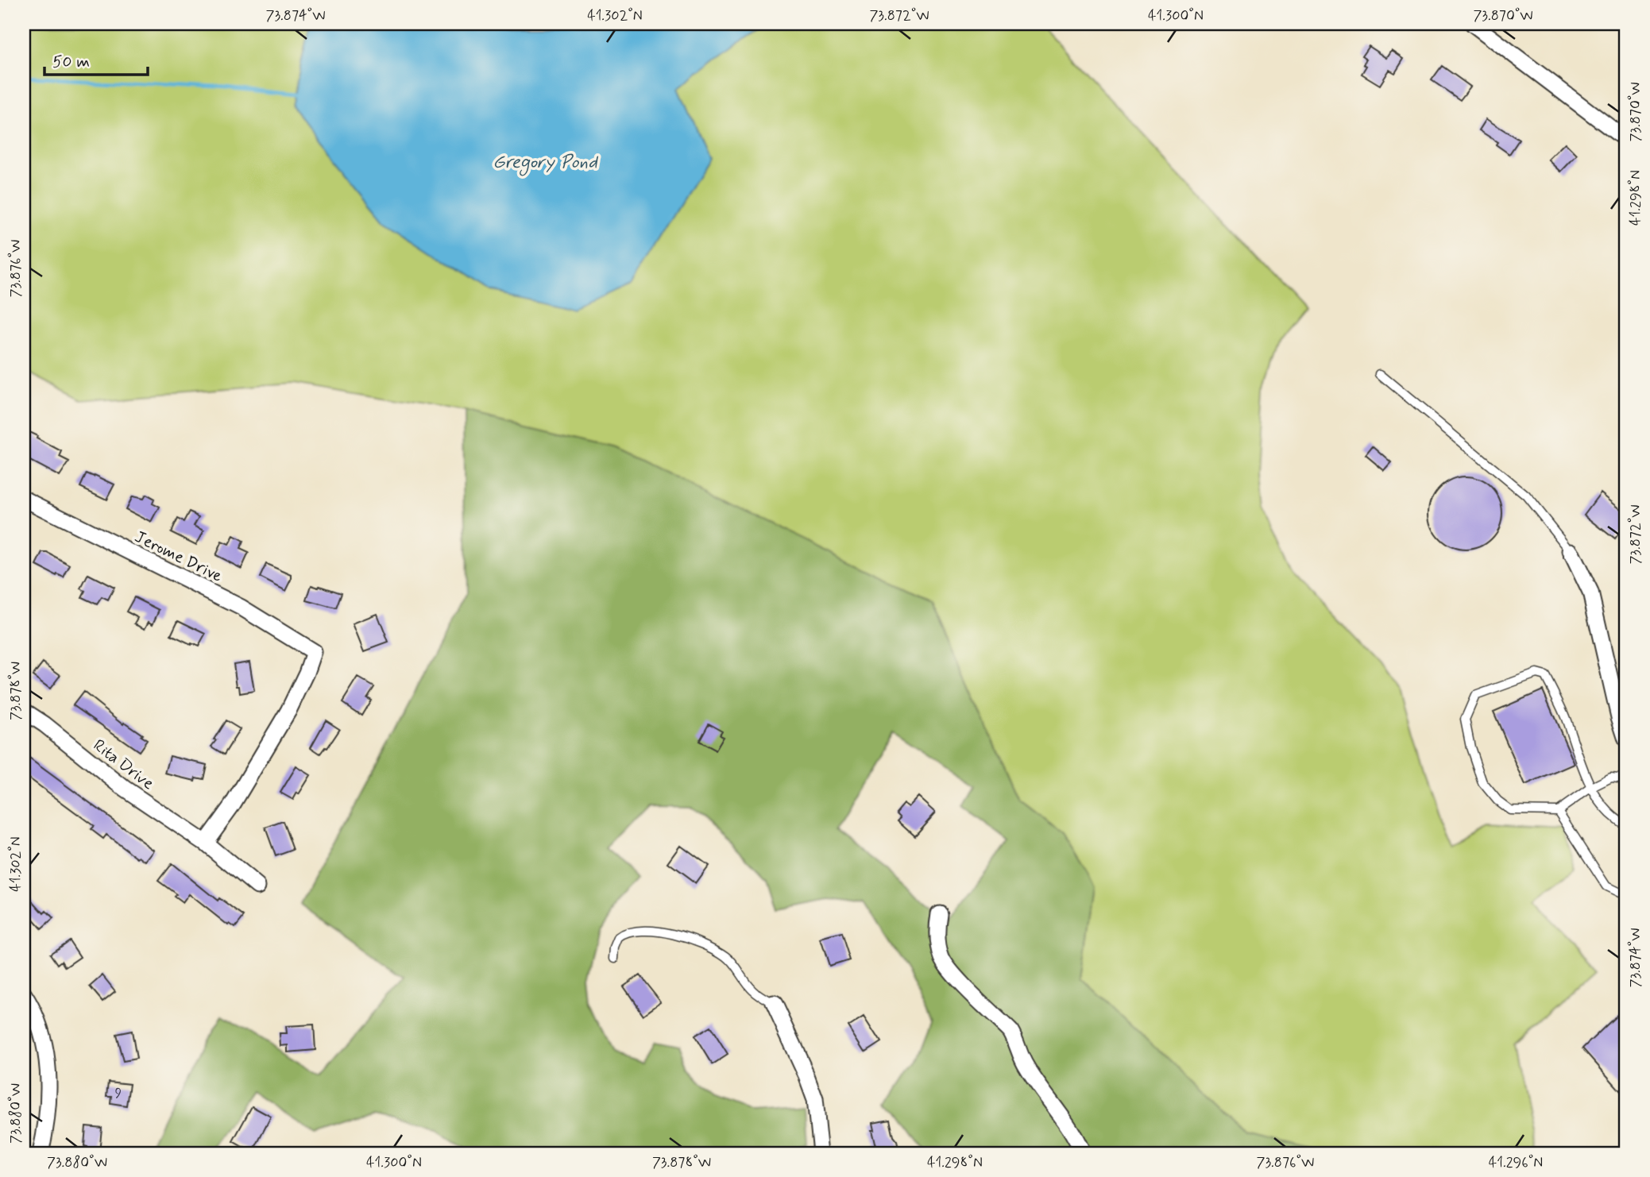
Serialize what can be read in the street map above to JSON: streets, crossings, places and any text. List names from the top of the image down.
{
  "streets": {
    "street": ["Jerome Drive", "Rita Drive"]
  },
  "crossings": [
    ["Jerome Drive", "Rita Drive"]
  ],
  "water": ["Gregory Pond"],
  "house_numbers": ["9"],
  "scale_bar": "50 m",
  "coordinates": [
    "73.874°W",
    "41.302°N",
    "73.872°W",
    "41.300°N",
    "73.870°W",
    "41.298°N",
    "73.876°W",
    "73.878°W",
    "73.880°W",
    "41.296°N"
  ]
}
